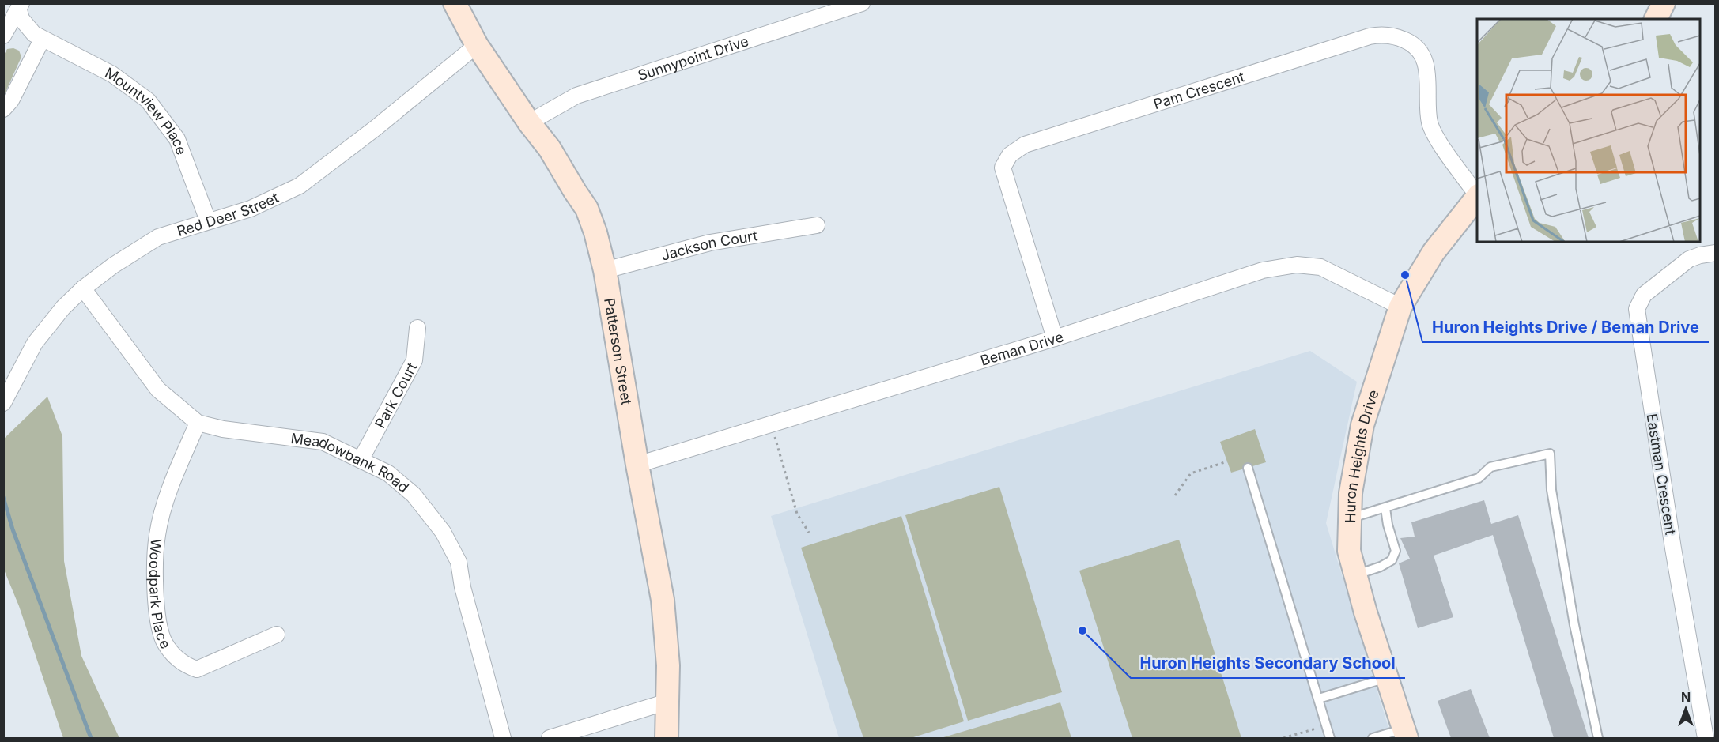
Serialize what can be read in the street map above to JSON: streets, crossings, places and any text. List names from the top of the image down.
{
  "streets": {
    "street": [
      "Sunnypoint Drive",
      "Pam Crescent",
      "Mountview Place",
      "Red Deer Street",
      "Jackson Court",
      "Beman Drive",
      "Patterson Street",
      "Park Court",
      "Huron Heights Drive",
      "Meadowbank Road",
      "Eastman Crescent",
      "Woodpark Place"
    ]
  },
  "crossings": [
    ["Sunnypoint Drive", "Patterson Street"],
    ["Pam Crescent", "Beman Drive"],
    ["Mountview Place", "Red Deer Street"],
    ["Red Deer Street", "Patterson Street"],
    ["Red Deer Street", "Meadowbank Road"],
    ["Jackson Court", "Patterson Street"],
    ["Beman Drive", "Patterson Street"],
    ["Beman Drive", "Huron Heights Drive"],
    ["Park Court", "Meadowbank Road"],
    ["Meadowbank Road", "Woodpark Place"]
  ],
  "places": ["Huron Heights Drive / Beman Drive", "Huron Heights Secondary School"],
  "north": "top"
}
